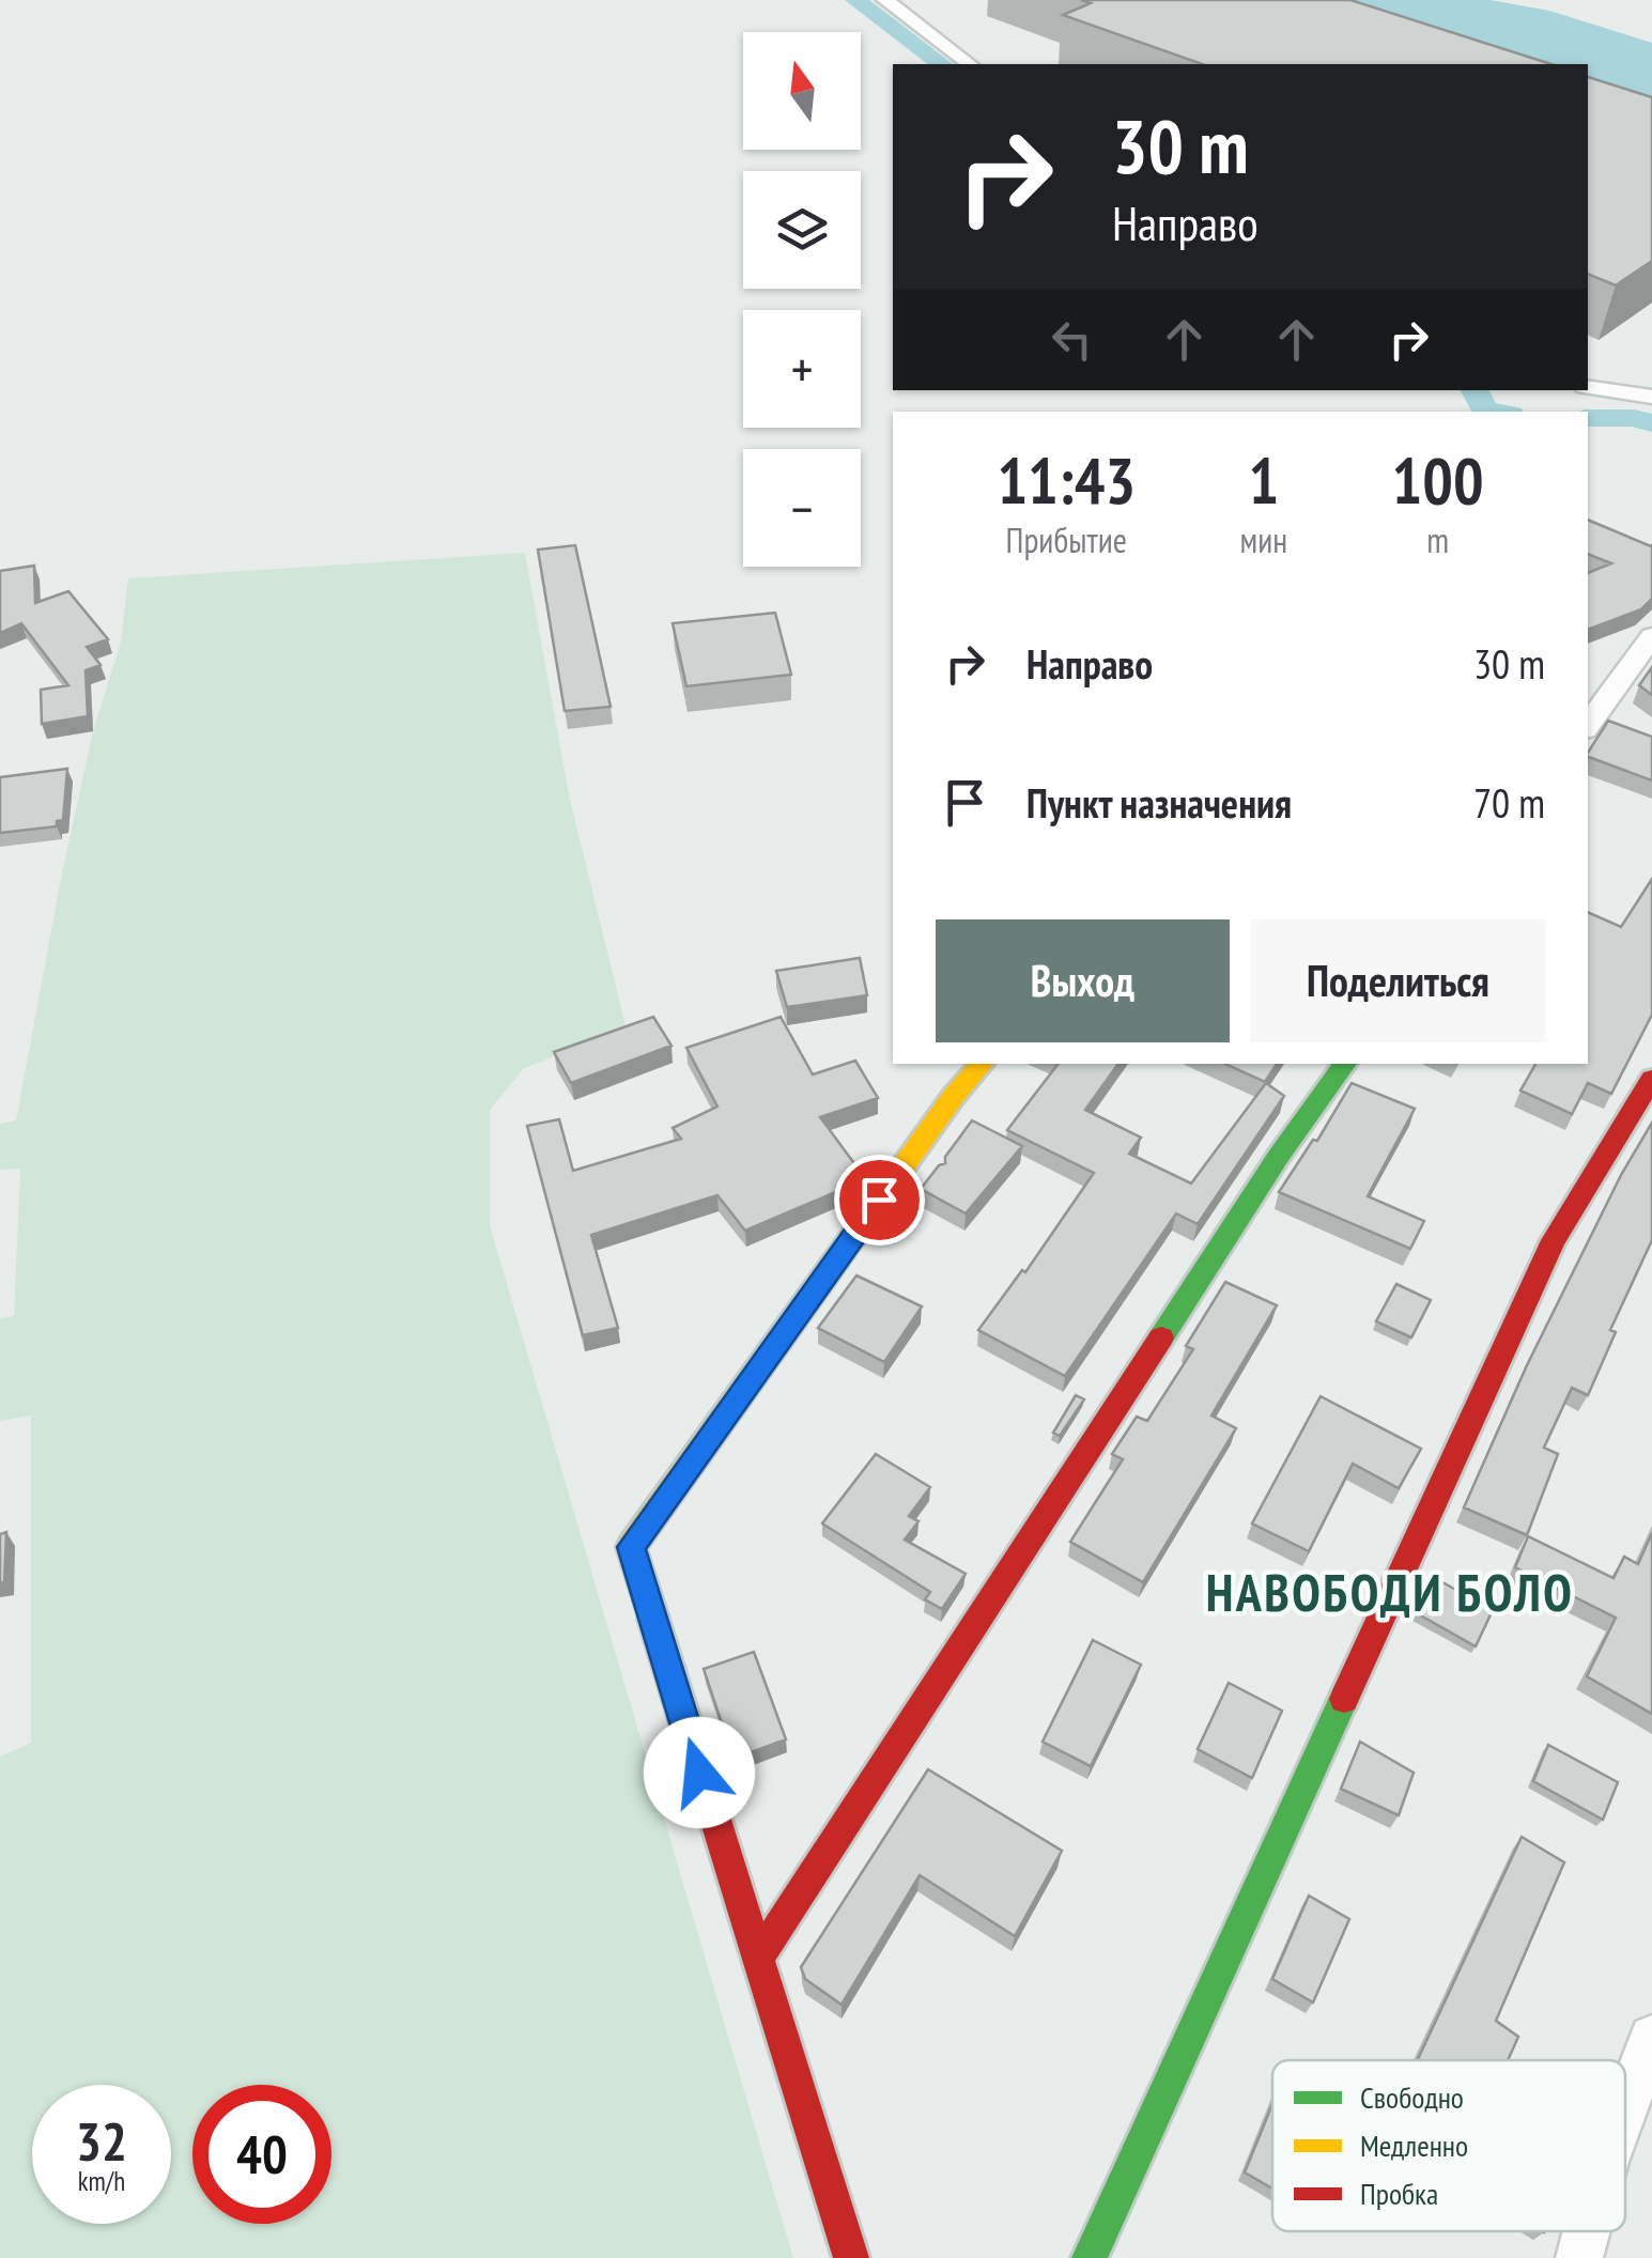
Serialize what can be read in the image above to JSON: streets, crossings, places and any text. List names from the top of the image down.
{
  "districts": ["НАВОБОДИ БОЛО"],
  "legend": ["Свободно", "Медленно", "Пробка"],
  "north": "top",
  "page": {
    "map_buttons": ["+", "−"],
    "turn": ["30 m", "Направо"],
    "eta": [
      "11:43",
      "Прибытие",
      "1",
      "мин",
      "100",
      "m"
    ],
    "list": [
      {
        "name": "Направо",
        "value": "30 m"
      },
      {
        "name": "Пункт назначения",
        "value": "70 m"
      }
    ],
    "buttons": ["Выход", "Поделиться"],
    "speed": "32 km/h",
    "limit": "40"
  }
}
